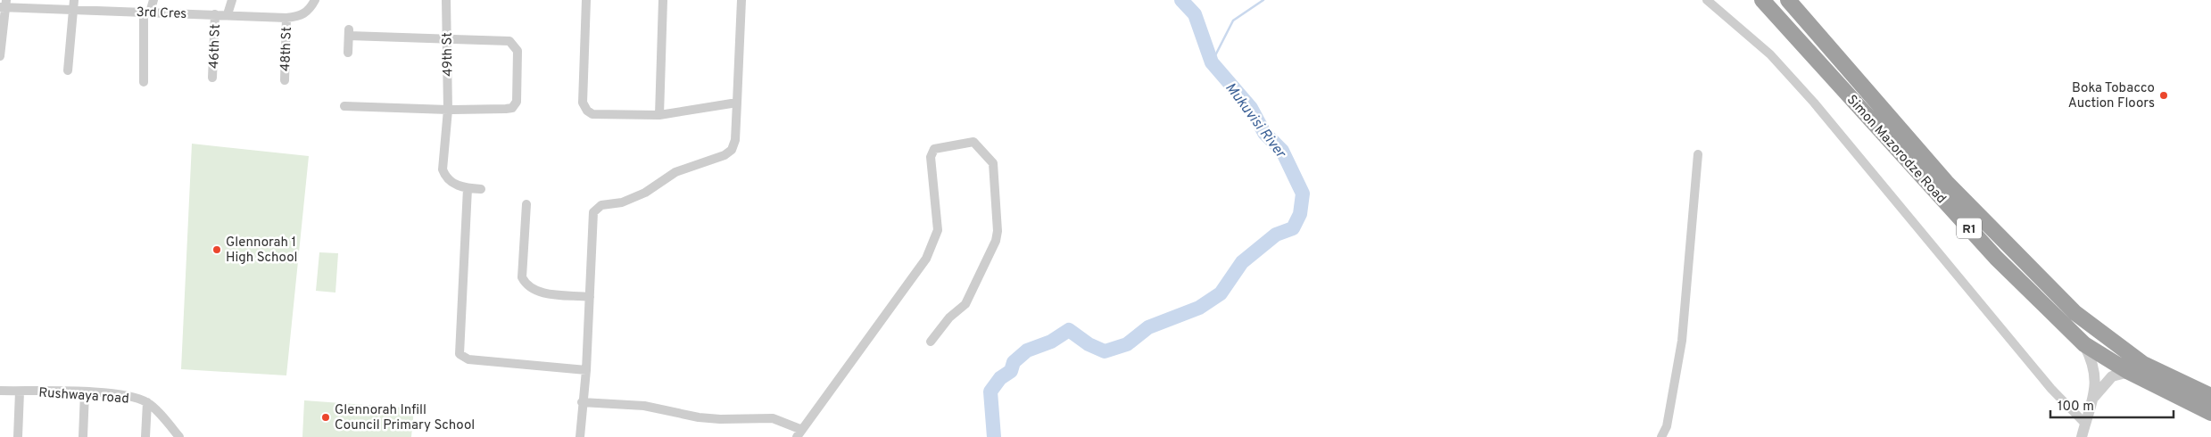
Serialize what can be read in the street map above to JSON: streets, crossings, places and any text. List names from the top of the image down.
{
  "streets": {
    "highway": ["Simon Mazorodze Road", "R1"],
    "street": [
      "3rd Cres",
      "46th St",
      "48th St",
      "49th St",
      "Rushwaya road"
    ]
  },
  "crossings": [
    ["3rd Cres", "46th St"],
    ["3rd Cres", "48th St"]
  ],
  "water": ["Mukuvisi River"],
  "places": ["Boka Tobacco Auction Floors", "Glennorah 1 High School", "Glennorah Infill Council Primary School"],
  "scale_bar": "100 m"
}
